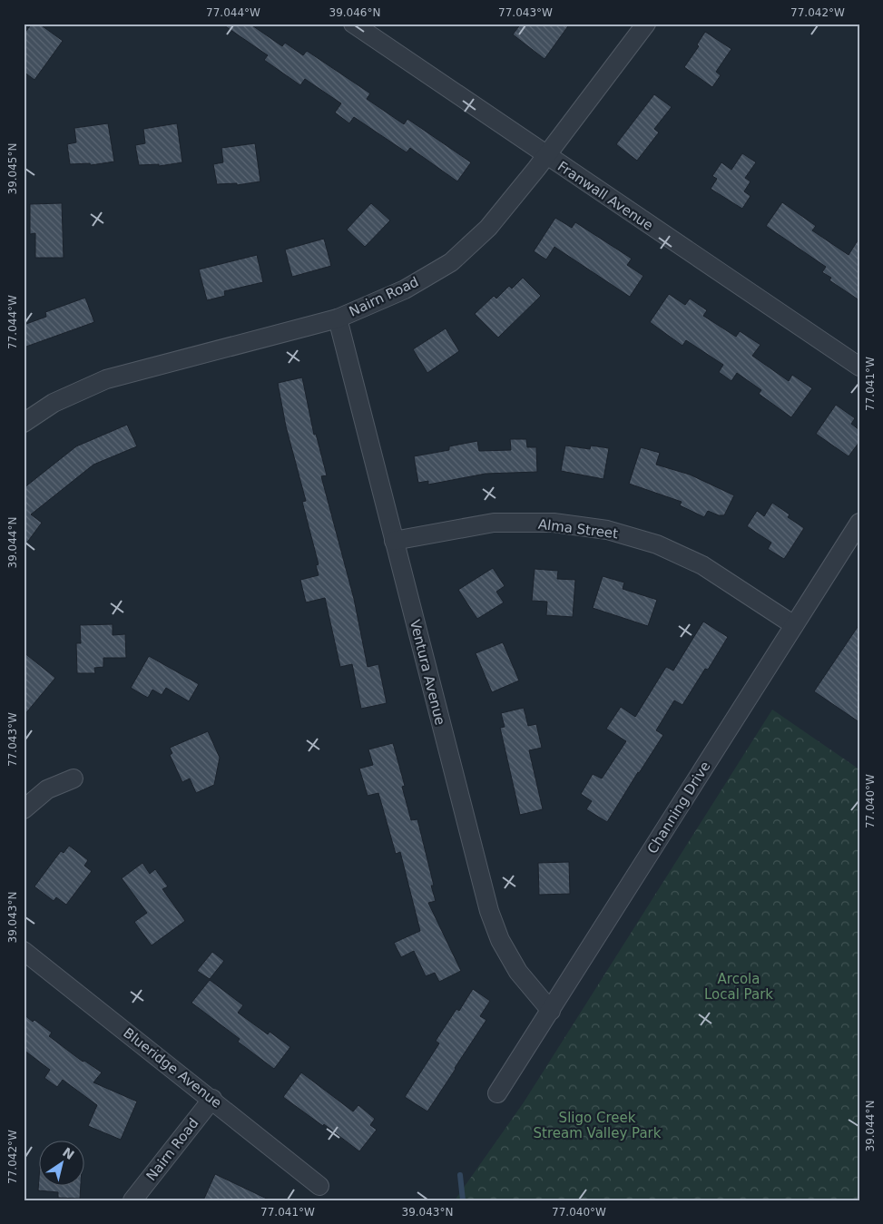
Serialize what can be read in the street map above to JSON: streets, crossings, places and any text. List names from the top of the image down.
{
  "streets": {
    "street": [
      "Franwall Avenue",
      "Nairn Road",
      "Alma Street",
      "Ventura Avenue",
      "Channing Drive",
      "Blueridge Avenue"
    ]
  },
  "crossings": [
    ["Franwall Avenue", "Nairn Road"],
    ["Nairn Road", "Ventura Avenue"],
    ["Nairn Road", "Blueridge Avenue"],
    ["Alma Street", "Ventura Avenue"],
    ["Alma Street", "Channing Drive"],
    ["Ventura Avenue", "Channing Drive"]
  ],
  "parks": ["Arcola Local Park", "Sligo Creek Stream Valley Park"],
  "north": "top right",
  "coordinates": [
    "77.044°W",
    "39.046°N",
    "77.043°W",
    "77.042°W",
    "39.045°N",
    "77.041°W",
    "39.044°N",
    "77.040°W",
    "39.043°N"
  ]
}
